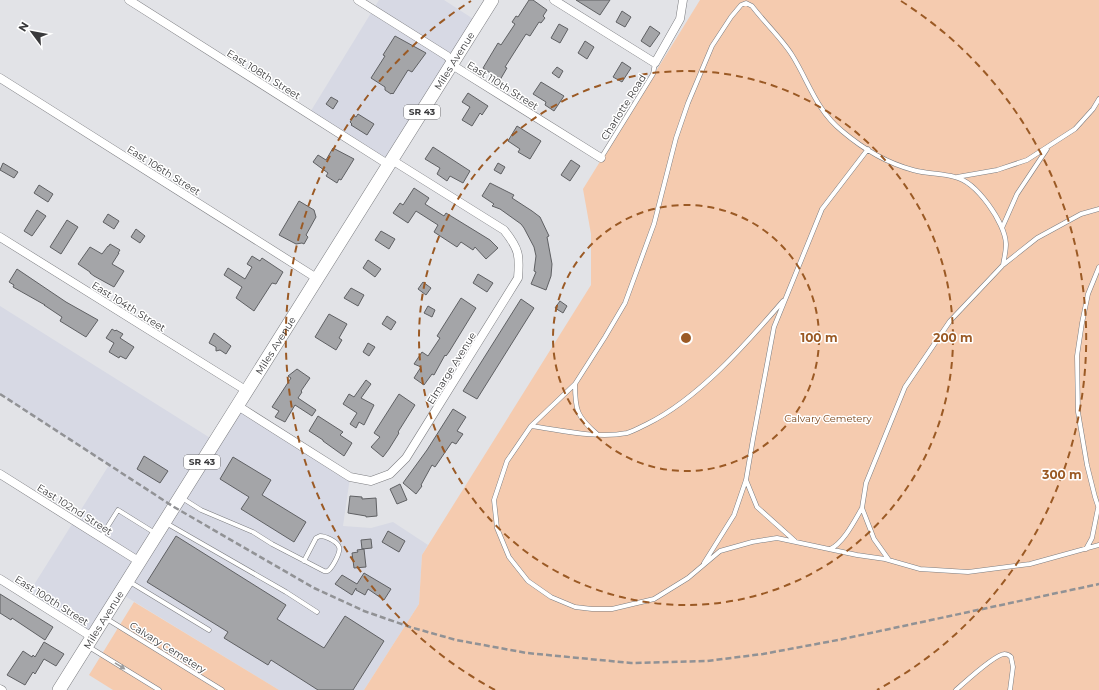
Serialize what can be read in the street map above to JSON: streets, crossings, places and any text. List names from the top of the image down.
{
  "streets": {
    "main road": ["Miles Avenue", "SR 43"],
    "street": [
      "East 108th Street",
      "East 110th Street",
      "East 106th Street",
      "East 104th Street",
      "Elmarge Avenue",
      "East 102nd Street",
      "East 100th Street"
    ],
    "lane": ["Charlotte Road", "Calvary Cemetery"]
  },
  "crossings": [
    ["Miles Avenue", "East 108th Street"],
    ["Miles Avenue", "East 110th Street"],
    ["Miles Avenue", "East 106th Street"],
    ["Miles Avenue", "East 104th Street"],
    ["Miles Avenue", "Elmarge Avenue"],
    ["Miles Avenue", "East 102nd Street"],
    ["Miles Avenue", "East 100th Street"],
    ["Miles Avenue", "Calvary Cemetery"],
    ["East 108th Street", "Elmarge Avenue"],
    ["East 110th Street", "Charlotte Road"]
  ],
  "parks": ["Calvary Cemetery"],
  "north": "top left",
  "rings": ["100 m", "200 m", "300 m"]
}
